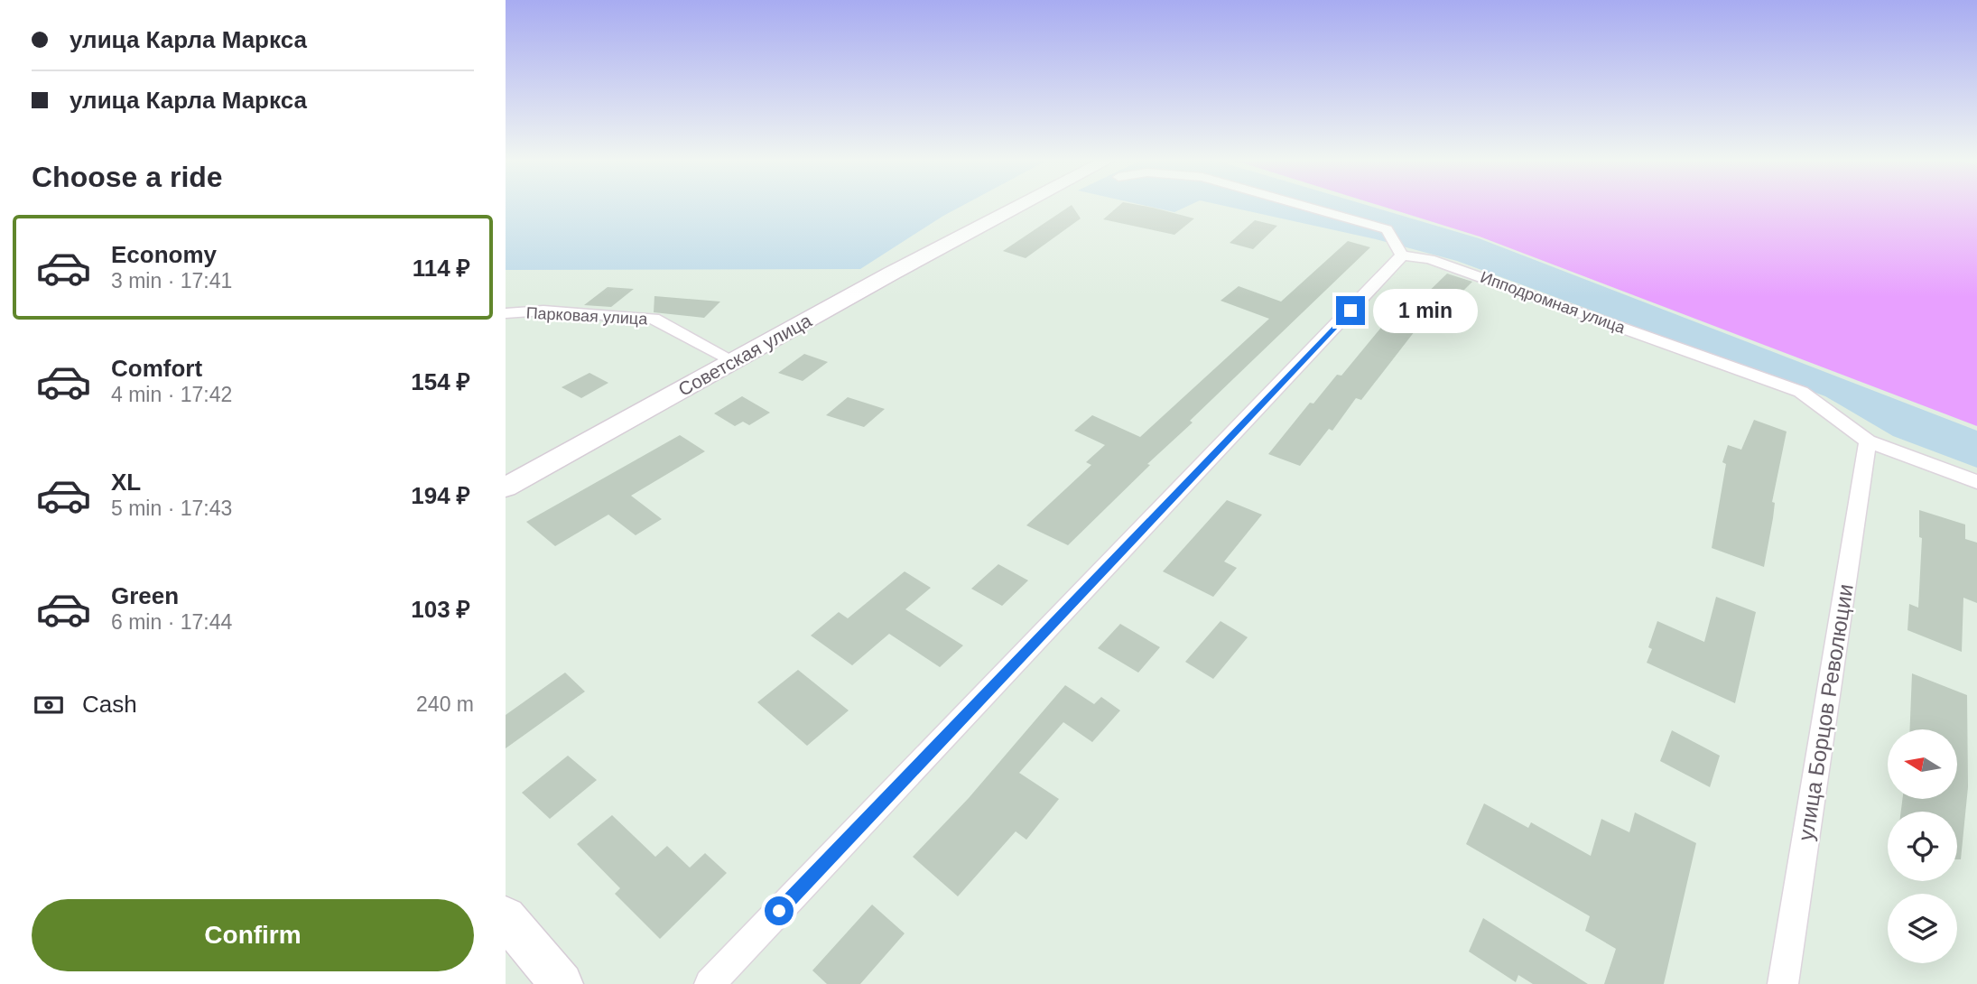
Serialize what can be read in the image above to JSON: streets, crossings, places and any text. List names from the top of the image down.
{
  "streets": {
    "street": [
      "Ипподромная улица",
      "Парковая улица",
      "Советская улица",
      "улица Борцов Революции"
    ]
  },
  "crossings": [
    ["Ипподромная улица", "улица Борцов Революции"],
    ["Парковая улица", "Советская улица"]
  ],
  "north": "left",
  "page": {
    "banner": ["улица Карла Маркса", "улица Карла Маркса"],
    "heading": "Choose a ride",
    "list": [
      {
        "name": "Economy",
        "note": "3 min · 17:41",
        "value": "114 ₽"
      },
      {
        "name": "Comfort",
        "note": "4 min · 17:42",
        "value": "154 ₽"
      },
      {
        "name": "XL",
        "note": "5 min · 17:43",
        "value": "194 ₽"
      },
      {
        "name": "Green",
        "note": "6 min · 17:44",
        "value": "103 ₽"
      }
    ],
    "bubble": "1 min",
    "pay": ["Cash", "240 m"],
    "buttons": "Confirm"
  }
}
